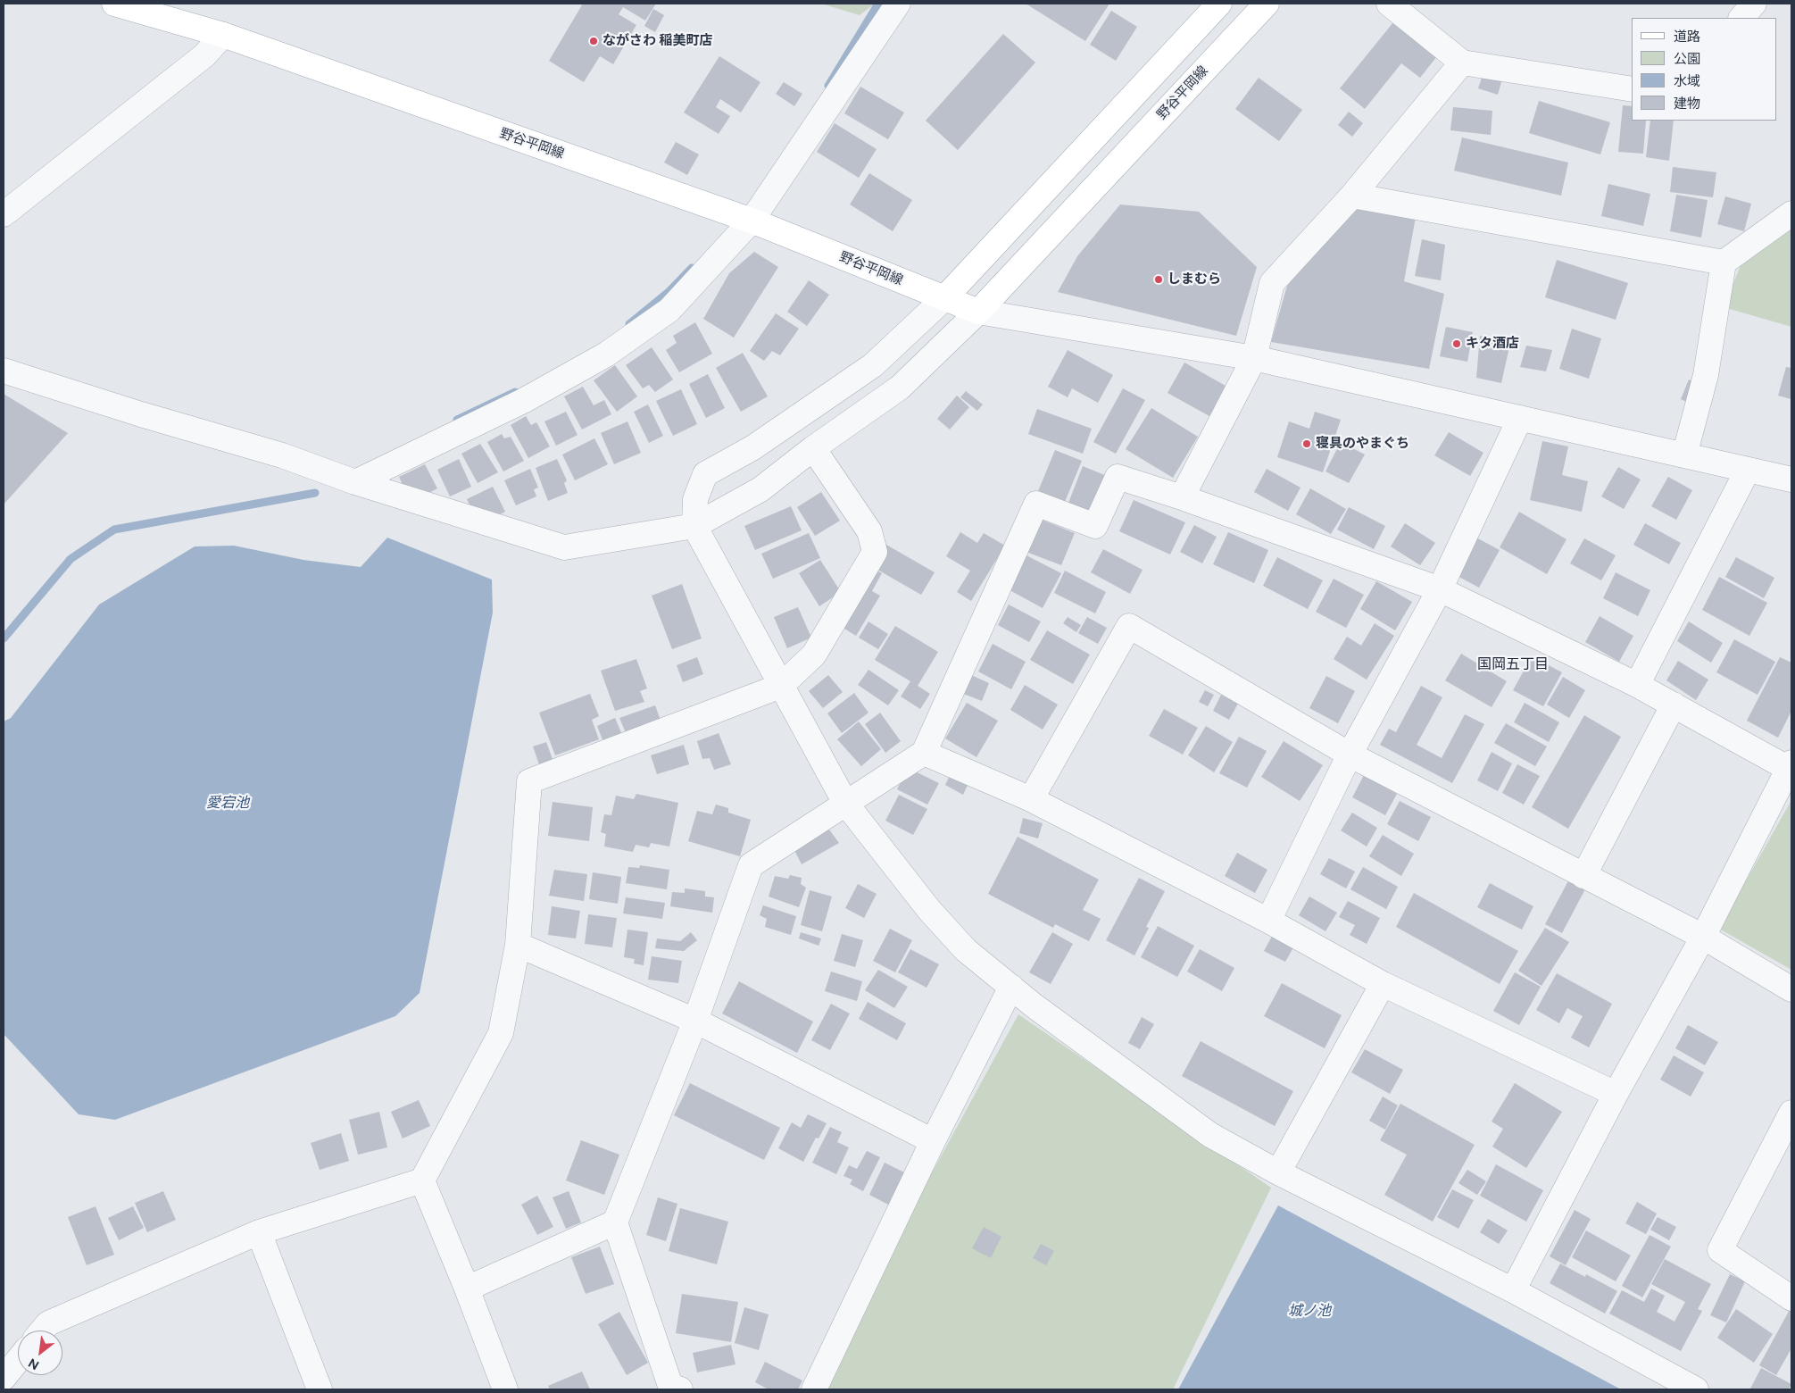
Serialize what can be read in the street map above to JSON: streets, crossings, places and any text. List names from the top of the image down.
{
  "streets": {
    "main road": ["野谷平岡線"]
  },
  "districts": ["国岡五丁目"],
  "water": ["愛宕池", "城ノ池"],
  "places": [
    "ながさわ 稲美町店",
    "しまむら",
    "キタ酒店",
    "寝具のやまぐち"
  ],
  "legend": [
    "道路",
    "公園",
    "水域",
    "建物"
  ],
  "north": "bottom left"
}
